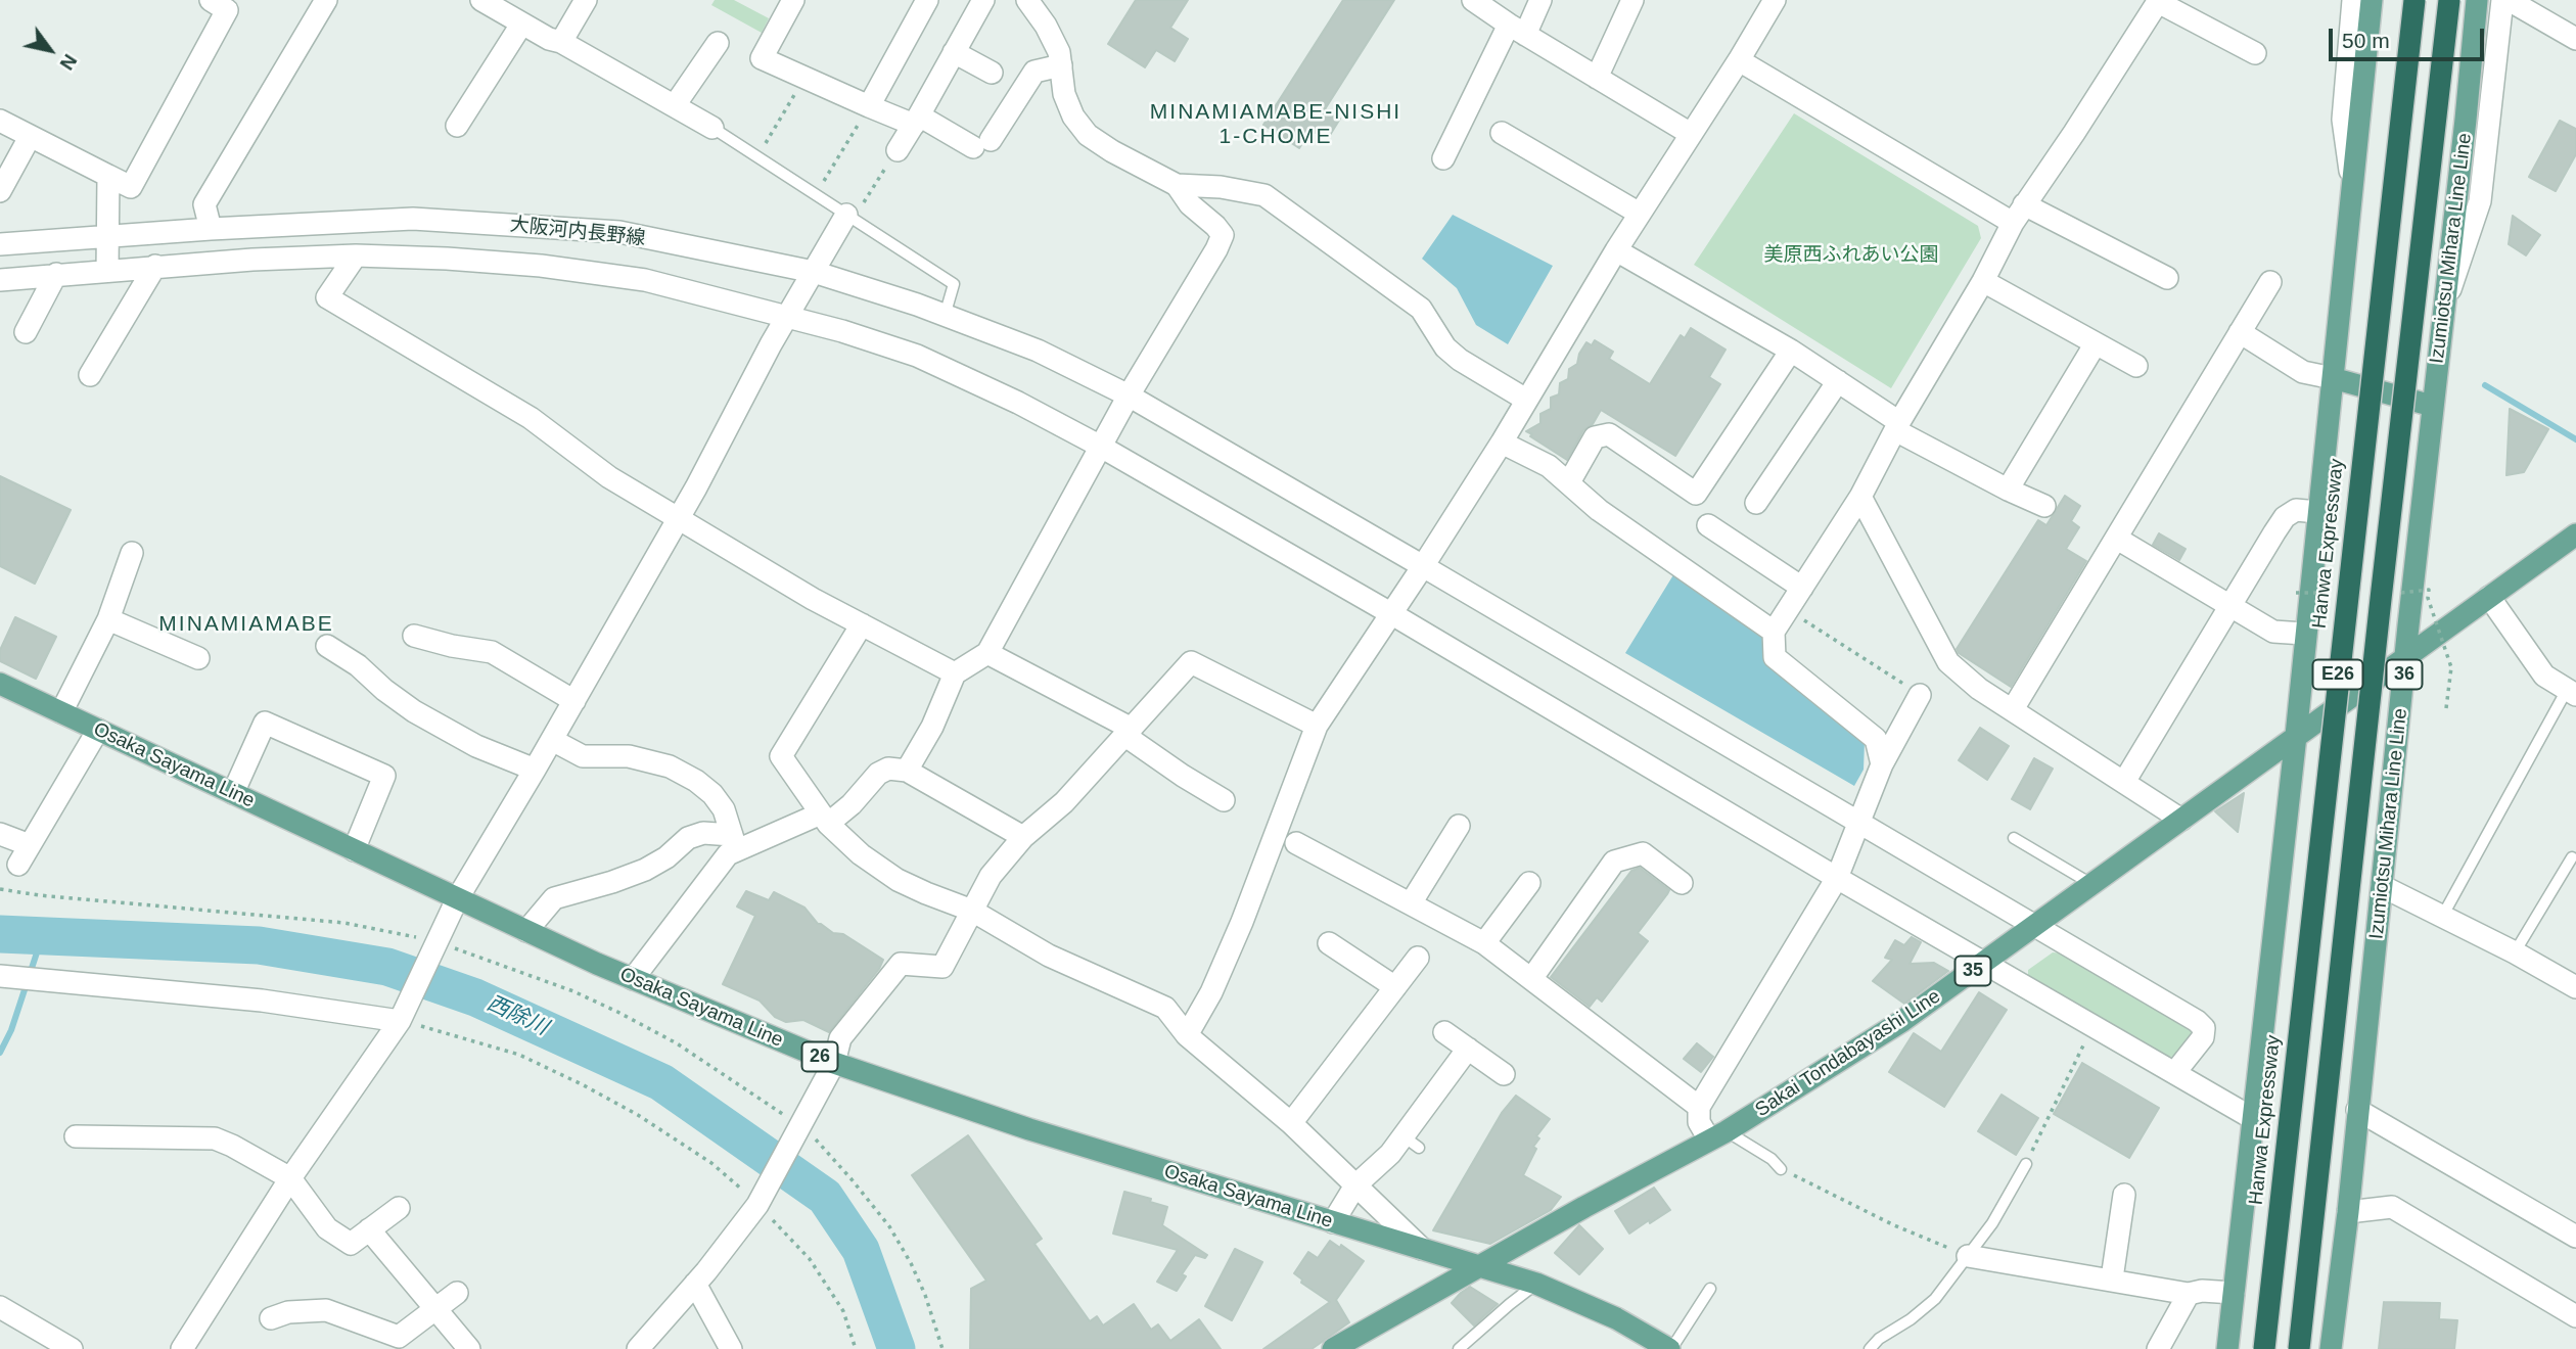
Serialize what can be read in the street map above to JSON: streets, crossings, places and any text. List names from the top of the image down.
{
  "streets": {
    "highway": ["Hanwa Expressway", "E26"],
    "main road": [
      "Izumiotsu Mihara Line Line",
      "36",
      "Osaka Sayama Line",
      "35",
      "Sakai Tondabayashi Line",
      "26"
    ],
    "street": ["大阪河内長野線"]
  },
  "crossings": [
    ["大阪河内長野線", "Sakai Tondabayashi Line"],
    ["Izumiotsu Mihara Line Line", "Sakai Tondabayashi Line"],
    ["Osaka Sayama Line", "Sakai Tondabayashi Line"]
  ],
  "districts": ["MINAMIAMABE-NISHI 1-CHOME", "MINAMIAMABE"],
  "water": ["西除川"],
  "parks": ["美原西ふれあい公園"],
  "scale_bar": "50 m",
  "north": "bottom right"
}
